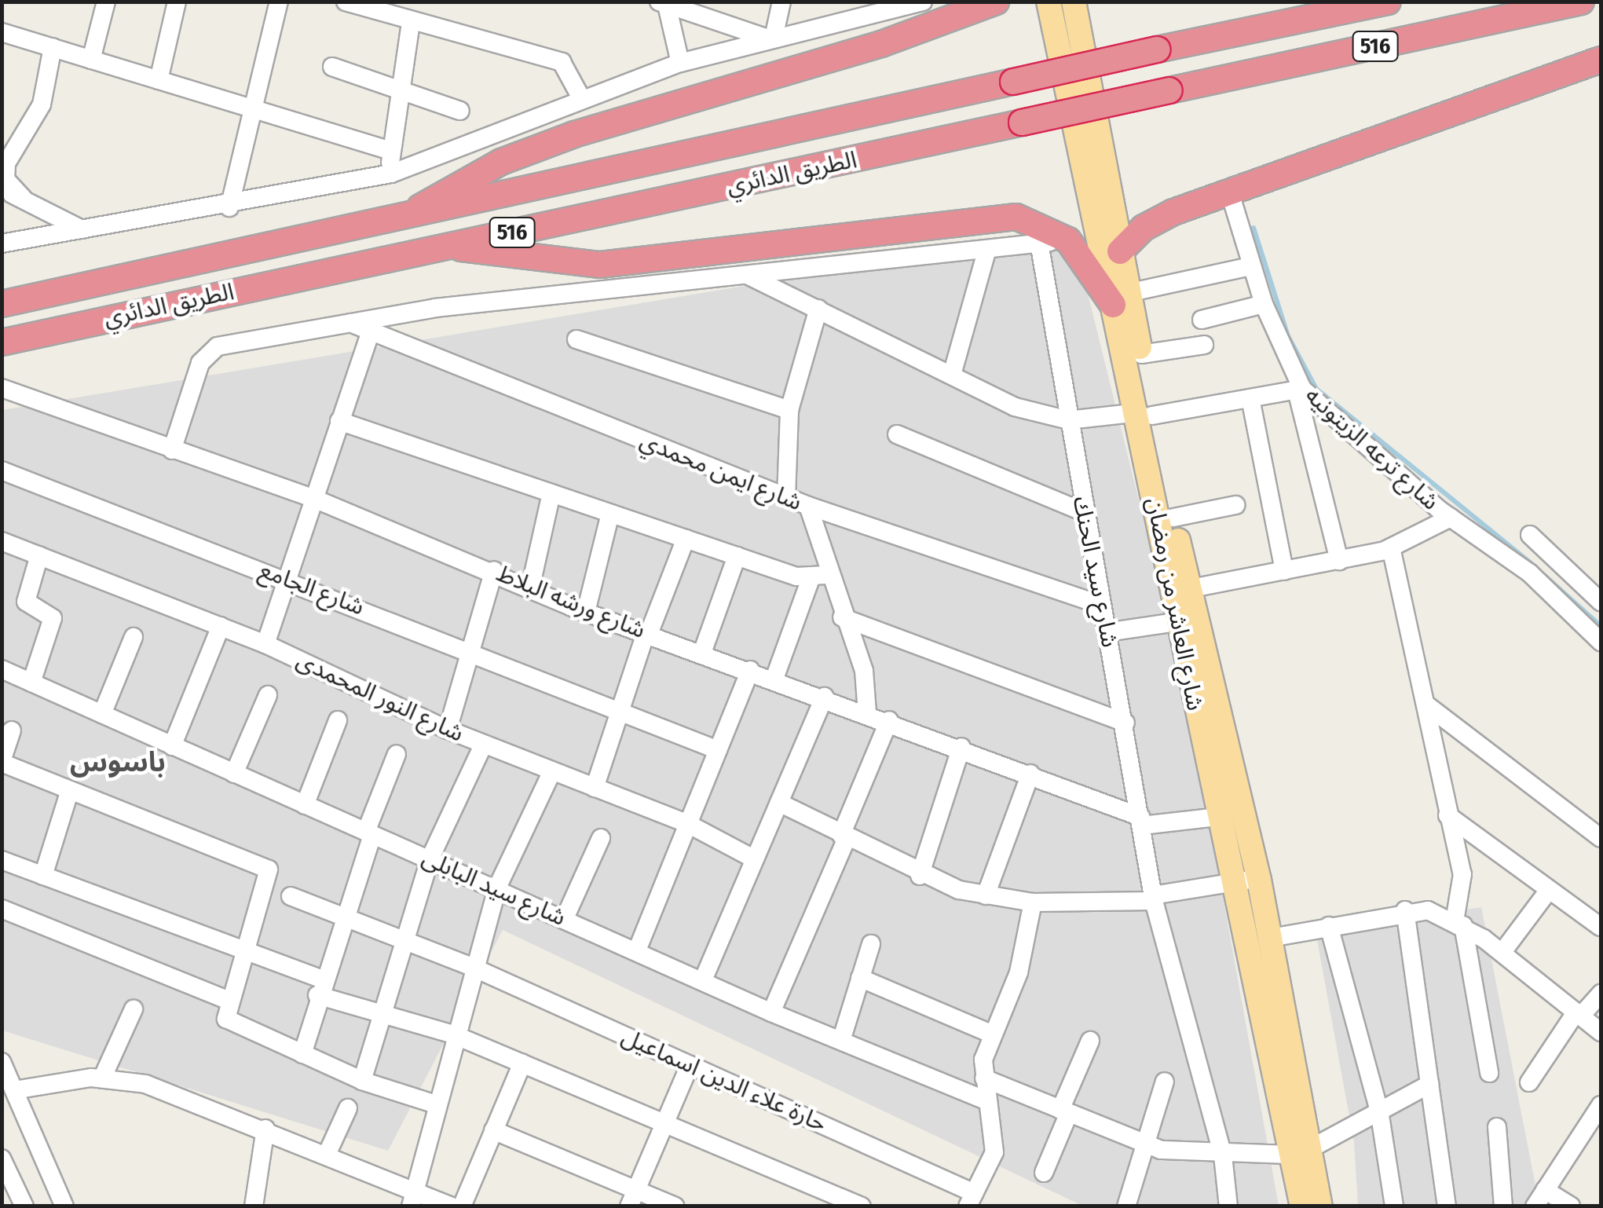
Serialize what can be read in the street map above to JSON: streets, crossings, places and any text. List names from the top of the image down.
{
  "streets": {
    "highway": ["516", "الطريق الدائري"],
    "main road": ["شارع العاشر من رمضان"],
    "street": [
      "شارع ترعه الزيتونيه",
      "شارع ايمن محمدي",
      "شارع سيد الحنك",
      "شارع الجامع",
      "شارع ورشه البلاط",
      "شارع النور المحمدى",
      "شارع سيد البابلى",
      "حارة علاء الدين اسماعيل"
    ]
  },
  "crossings": [
    ["شارع ايمن محمدي", "شارع سيد الحنك"],
    ["شارع سيد الحنك", "شارع ورشه البلاط"]
  ],
  "districts": ["باسوس"]
}
